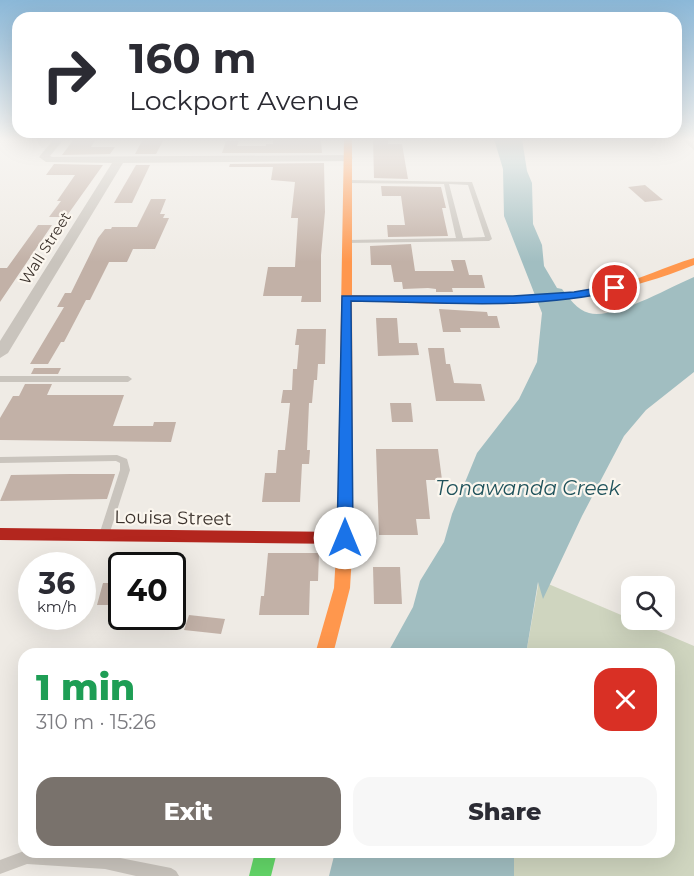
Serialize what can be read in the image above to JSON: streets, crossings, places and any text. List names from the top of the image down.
{
  "streets": {
    "street": ["Wall Street", "Louisa Street"]
  },
  "water": ["Tonawanda Creek"],
  "page": {
    "turn": ["160 m", "Lockport Avenue"],
    "speed": "36 km/h",
    "limit": "40",
    "heading": ["1 min", "310 m · 15:26"],
    "buttons": ["Exit", "Share"]
  }
}
